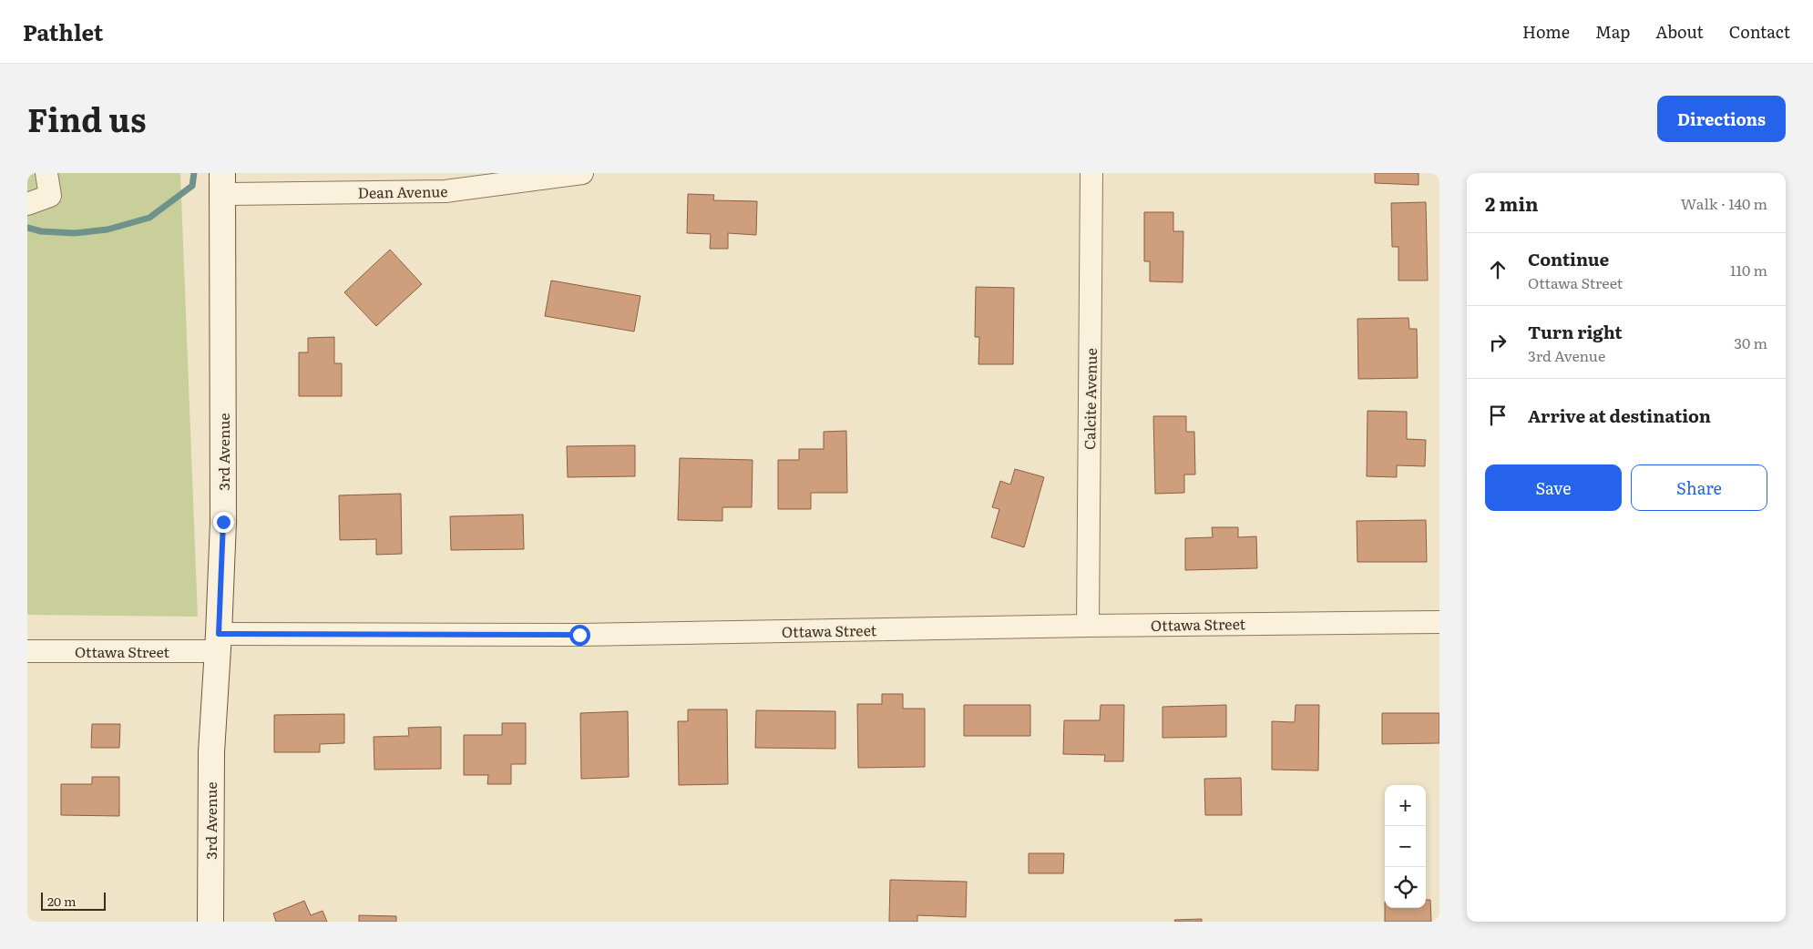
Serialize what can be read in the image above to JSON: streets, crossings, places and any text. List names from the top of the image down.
{
  "streets": {
    "street": [
      "Dean Avenue",
      "Calcite Avenue",
      "3rd Avenue",
      "Ottawa Street"
    ]
  },
  "crossings": [
    ["Dean Avenue", "3rd Avenue"],
    ["Calcite Avenue", "Ottawa Street"],
    ["3rd Avenue", "Ottawa Street"]
  ],
  "scale_bar": "20 m",
  "page": {
    "header": "Pathlet",
    "nav": [
      "Home",
      "Map",
      "About",
      "Contact"
    ],
    "title": "Find us",
    "buttons": [
      "Directions",
      ["Save", "Share"]
    ],
    "heading": ["2 min", "Walk · 140 m"],
    "list": [
      ["Continue", "Ottawa Street", "110 m"],
      ["Turn right", "3rd Avenue", "30 m"],
      "Arrive at destination"
    ],
    "map_buttons": ["+", "−"],
    "scale": "20 m"
  }
}
